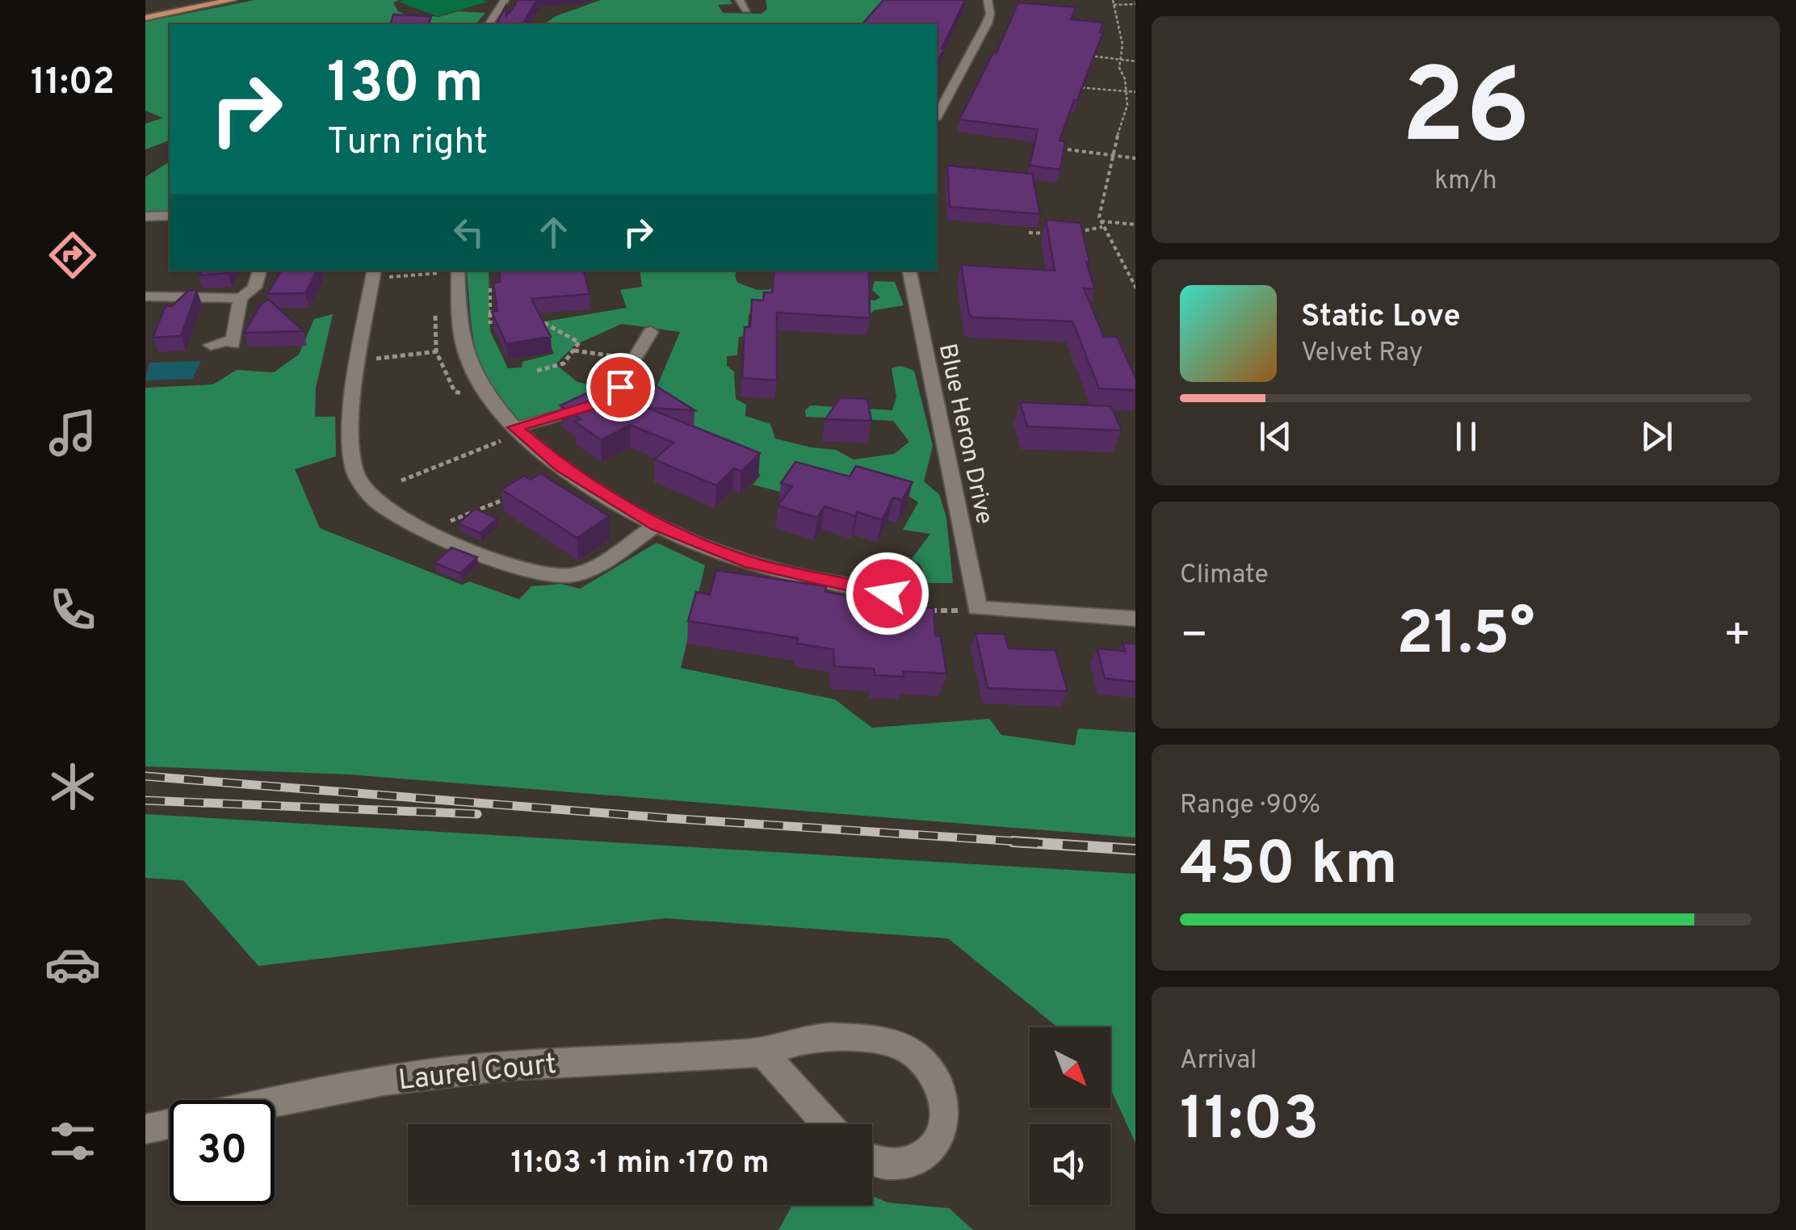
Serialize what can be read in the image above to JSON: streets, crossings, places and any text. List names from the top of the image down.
{
  "streets": {
    "street": ["Blue Heron Drive", "Laurel Court"]
  },
  "north": "bottom right",
  "page": {
    "tabs": "11:02",
    "tile": [
      ["26", "km/h"],
      "Climate",
      ["Range · 90%", "450 km"],
      ["Arrival", "11:03"]
    ],
    "turn": ["130 m", "Turn right"],
    "song": ["Static Love", "Velvet Ray"],
    "heat": ["−", "21.5°", "+"],
    "limit": "30",
    "trip": "11:03 · 1 min · 170 m"
  }
}
